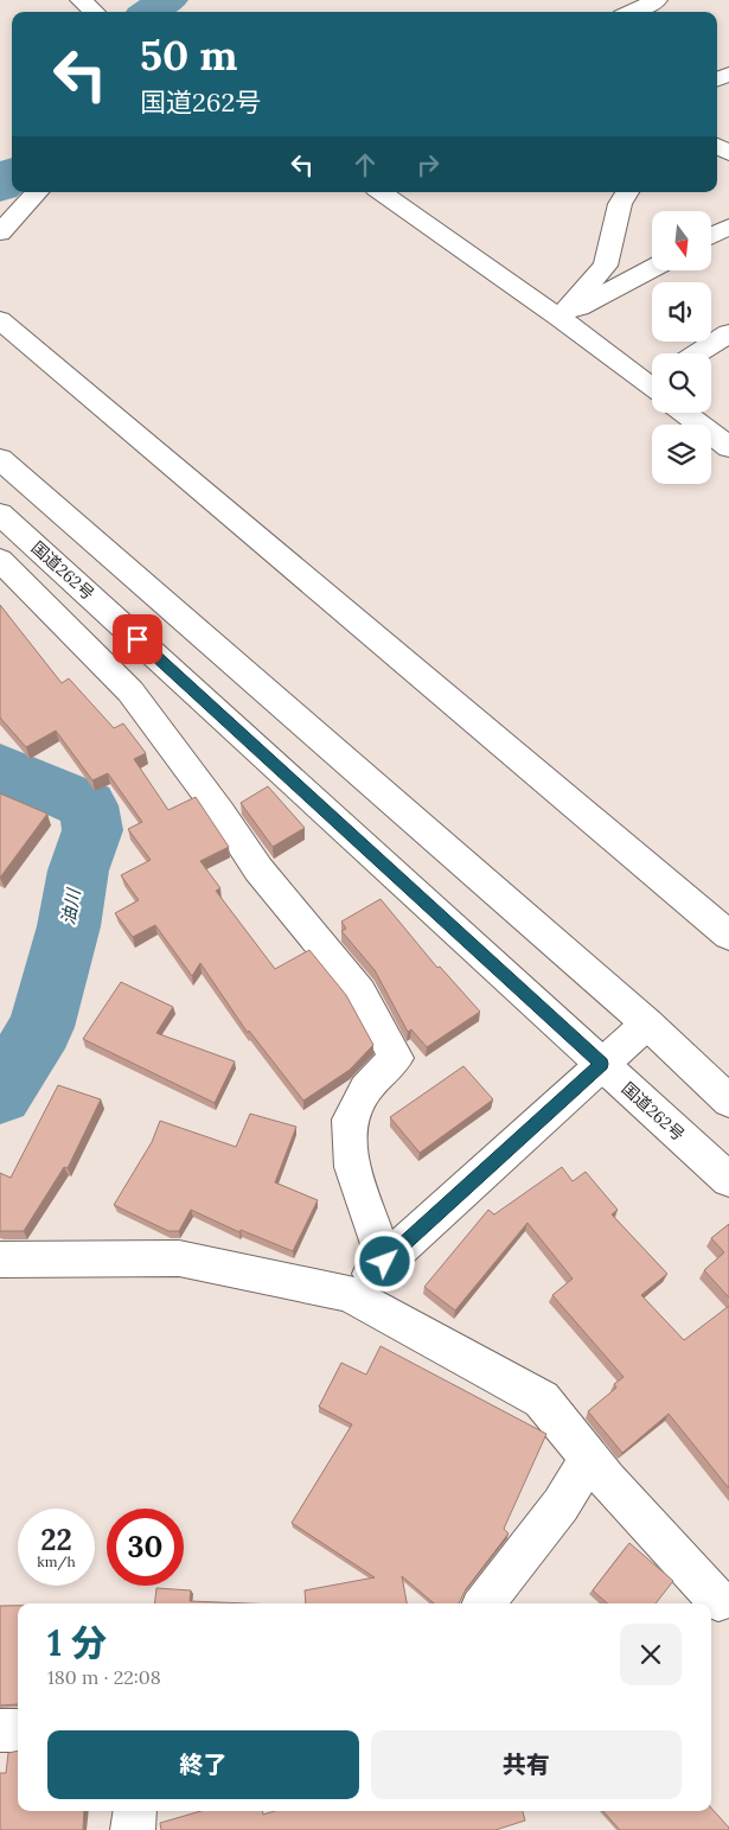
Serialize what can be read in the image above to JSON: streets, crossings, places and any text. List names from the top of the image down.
{
  "streets": {
    "main road": ["国道262号"]
  },
  "water": ["油川"],
  "north": "bottom",
  "page": {
    "turn": ["50 m", "国道262号"],
    "speed": "22 km/h",
    "limit": "30",
    "heading": ["1 分", "180 m · 22:08"],
    "buttons": ["終了", "共有"]
  }
}
